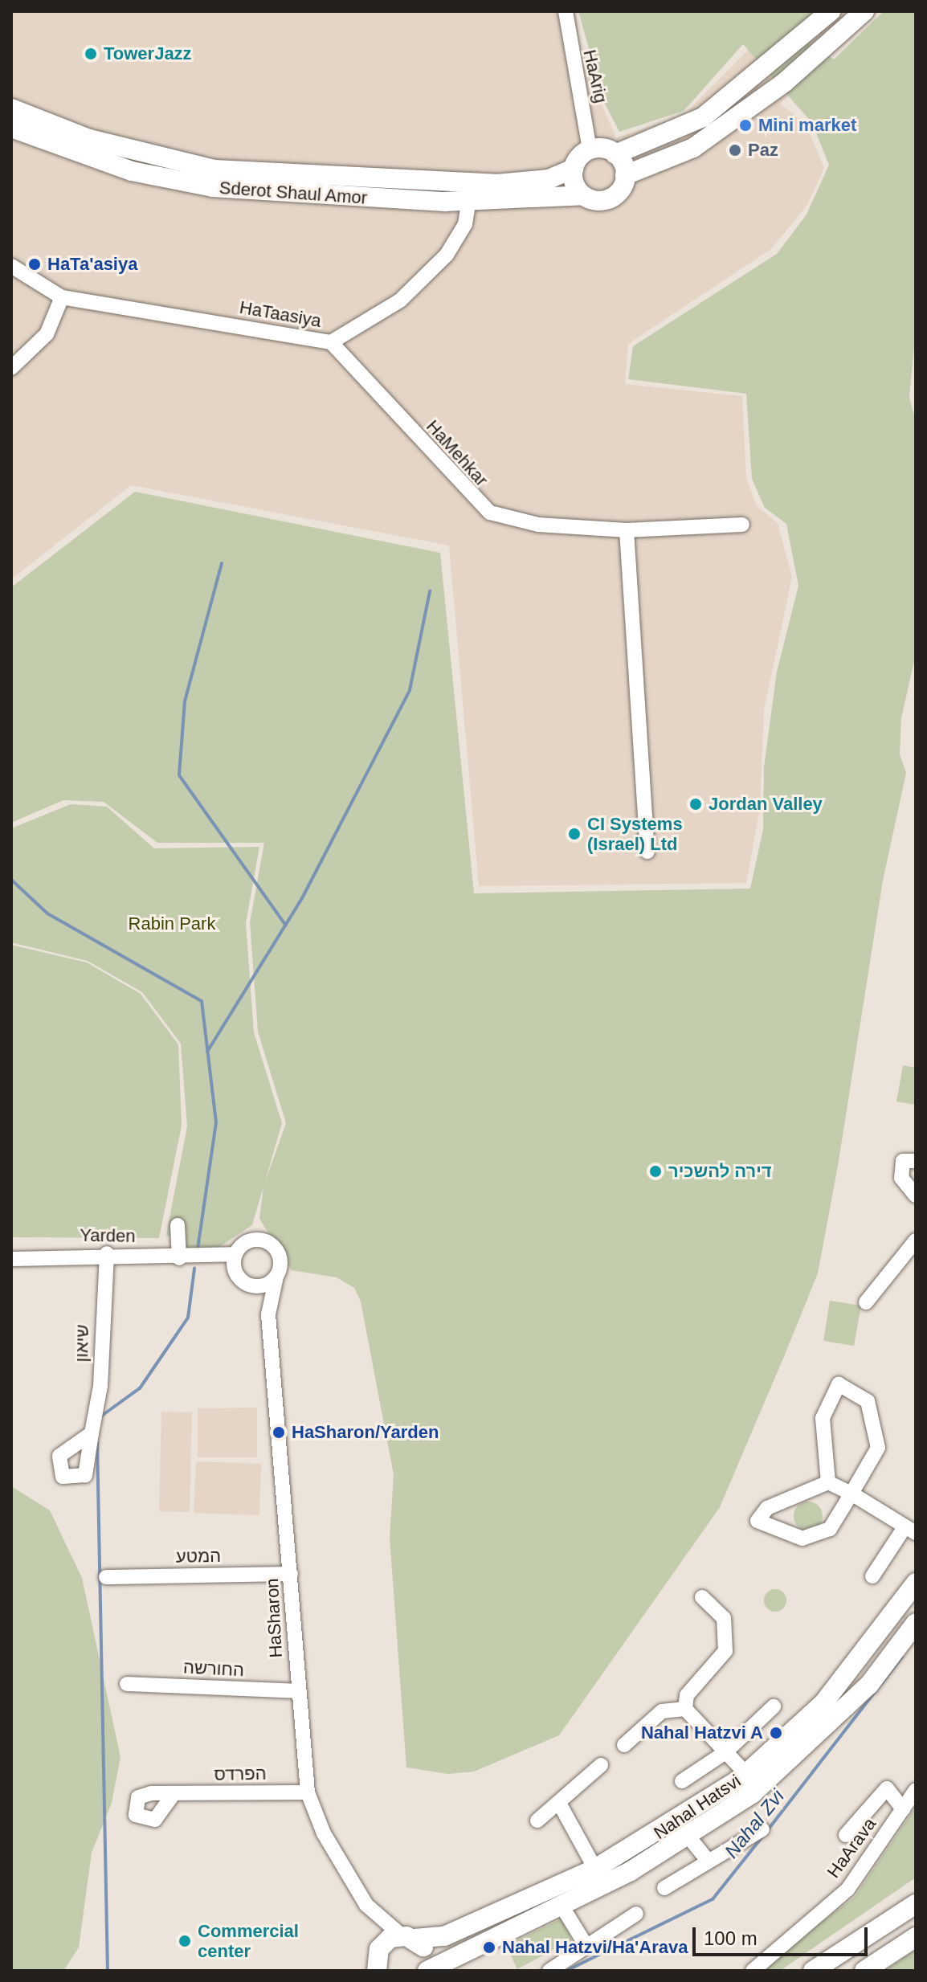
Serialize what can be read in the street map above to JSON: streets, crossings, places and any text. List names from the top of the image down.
{
  "streets": {
    "street": [
      "HaArig",
      "Sderot Shaul Amor",
      "HaTaasiya",
      "HaMehkar",
      "Yarden",
      "שיאון",
      "המטע",
      "HaSharon",
      "החורשה",
      "הפרדס",
      "Nahal Hatsvi",
      "HaArava"
    ]
  },
  "crossings": [
    ["HaArig", "Sderot Shaul Amor"],
    ["Sderot Shaul Amor", "HaTaasiya"],
    ["HaTaasiya", "HaMehkar"],
    ["Yarden", "שיאון"],
    ["Yarden", "HaSharon"],
    ["המטע", "HaSharon"],
    ["HaSharon", "החורשה"],
    ["HaSharon", "הפרדס"],
    ["HaSharon", "Nahal Hatsvi"]
  ],
  "water": ["Nahal Zvi"],
  "parks": ["Rabin Park"],
  "places": [
    "TowerJazz",
    "Mini market",
    "Paz",
    "HaTa'asiya",
    "Jordan Valley",
    "CI Systems (Israel) Ltd",
    "דירה להשכיר",
    "HaSharon/Yarden",
    "Nahal Hatzvi A",
    "Commercial center",
    "Nahal Hatzvi/Ha'Arava"
  ],
  "scale_bar": "100 m"
}
